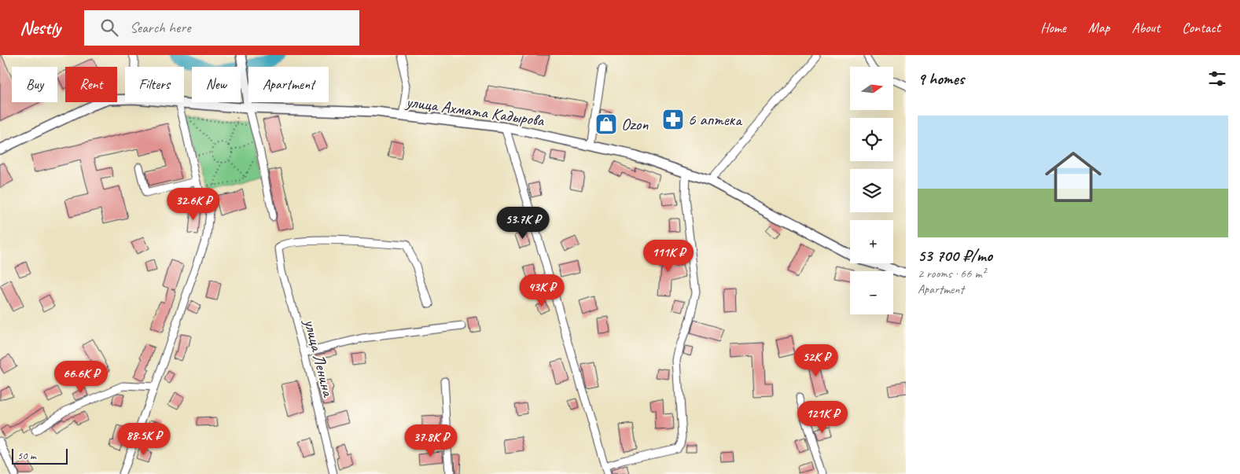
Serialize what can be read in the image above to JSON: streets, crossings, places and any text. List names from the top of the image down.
{
  "streets": {
    "main road": ["улица Ахмата Кадырова"],
    "street": ["улица Ленина"]
  },
  "places": {
    "pharmacy": ["6 аптека"],
    "shop": ["Ozon"]
  },
  "scale_bar": "50 m",
  "north": "right",
  "page": {
    "header": "Nestly",
    "search": "Search here",
    "nav": [
      "Home",
      "Map",
      "About",
      "Contact"
    ],
    "heading": "9 homes",
    "map_buttons": ["+", "−"],
    "chip": [
      "Buy",
      "Rent",
      "Filters",
      "New",
      "Apartment"
    ],
    "list": [
      {
        "name": "53 700 ₽/mo",
        "note": "2 rooms · 66 m² · Apartment"
      }
    ],
    "price": [
      "32.6K ₽",
      "53.7K ₽",
      "111K ₽",
      "43K ₽",
      "52K ₽",
      "66.6K ₽",
      "121K ₽",
      "88.5K ₽",
      "37.8K ₽"
    ],
    "scale": "50 m"
  }
}
